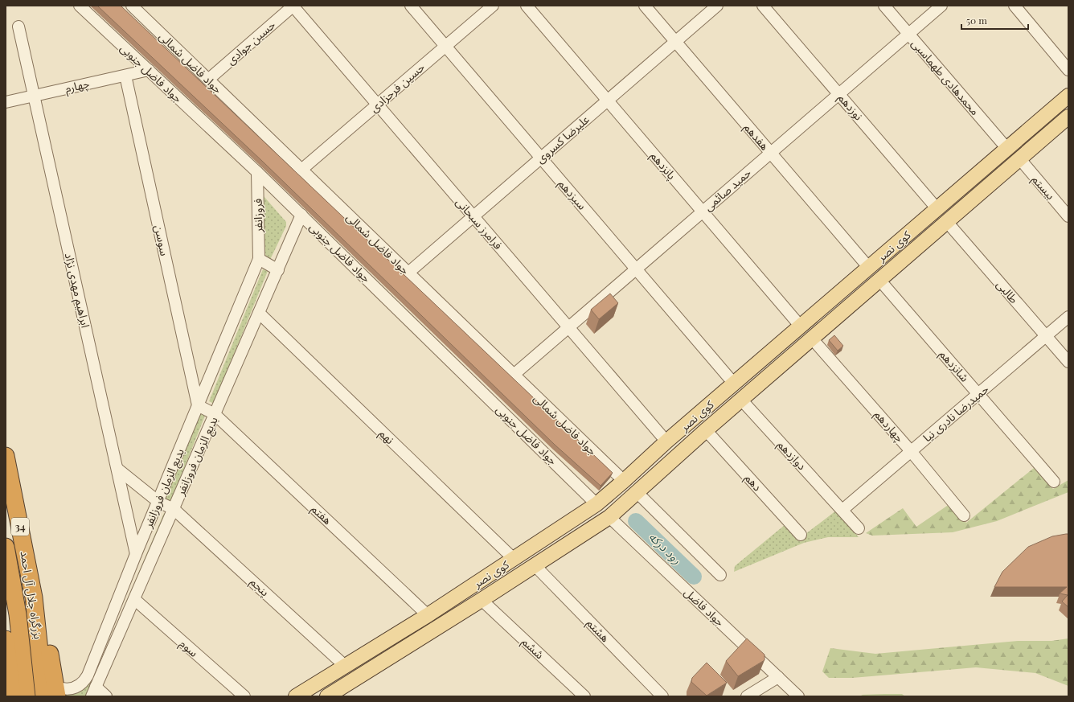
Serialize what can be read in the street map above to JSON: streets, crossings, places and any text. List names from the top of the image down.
{
  "streets": {
    "highway": ["34", "بزرگراه جلال آل احمد"],
    "main road": ["کوی نصر"],
    "street": [
      "حسین جوادی",
      "جواد فاضل شمالی",
      "جواد فاضل جنوبی",
      "محمدهادی طهماسبی",
      "چهارم",
      "حسین فرحزادی",
      "نوزدهم",
      "هفدهم",
      "علیرضا کسروی",
      "پانزدهم",
      "بیستم",
      "حمید صائمی",
      "سیزدهم",
      "فروزانفر",
      "فرامرز سبحانی",
      "سوسن",
      "ابراهیم مهدی نژاد",
      "طالبی",
      "شانزدهم",
      "حمیدرضا نادری نیا",
      "چهاردهم",
      "نهم",
      "دوازدهم",
      "بدیع‌ الزمان فروزانفر",
      "دهم",
      "بدیع الزمان فروزانفر",
      "هفتم",
      "پنجم",
      "جواد فاضل",
      "هشتم",
      "سوم",
      "ششم"
    ]
  },
  "crossings": [
    ["حسین جوادی", "جواد فاضل شمالی"],
    ["حسین جوادی", "فرامرز سبحانی"],
    ["جواد فاضل شمالی", "حسین فرحزادی"],
    ["جواد فاضل شمالی", "علیرضا کسروی"],
    ["جواد فاضل شمالی", "حمید صائمی"],
    ["جواد فاضل شمالی", "کوی نصر"],
    ["جواد فاضل جنوبی", "چهارم"],
    ["جواد فاضل جنوبی", "فروزانفر"],
    ["جواد فاضل جنوبی", "کوی نصر"],
    ["جواد فاضل جنوبی", "بدیع‌ الزمان فروزانفر"],
    ["محمدهادی طهماسبی", "حمید صائمی"],
    ["محمدهادی طهماسبی", "کوی نصر"],
    ["چهارم", "سوسن"],
    ["چهارم", "ابراهیم مهدی نژاد"],
    ["حسین فرحزادی", "سیزدهم"],
    ["حسین فرحزادی", "فرامرز سبحانی"],
    ["نوزدهم", "حمید صائمی"],
    ["نوزدهم", "کوی نصر"],
    ["هفدهم", "علیرضا کسروی"],
    ["هفدهم", "حمید صائمی"],
    ["هفدهم", "کوی نصر"],
    ["علیرضا کسروی", "پانزدهم"],
    ["علیرضا کسروی", "سیزدهم"],
    ["علیرضا کسروی", "فرامرز سبحانی"],
    ["پانزدهم", "حمید صائمی"],
    ["پانزدهم", "کوی نصر"],
    ["بیستم", "کوی نصر"],
    ["حمید صائمی", "سیزدهم"],
    ["حمید صائمی", "فرامرز سبحانی"],
    ["سیزدهم", "کوی نصر"],
    ["فروزانفر", "بدیع الزمان فروزانفر"],
    ["فرامرز سبحانی", "کوی نصر"],
    ["سوسن", "بدیع الزمان فروزانفر"],
    ["سوسن", "هفتم"],
    ["کوی نصر", "طالبی"],
    ["کوی نصر", "شانزدهم"],
    ["کوی نصر", "چهاردهم"],
    ["کوی نصر", "نهم"],
    ["کوی نصر", "دوازدهم"],
    ["کوی نصر", "دهم"],
    ["کوی نصر", "هفتم"],
    ["کوی نصر", "پنجم"],
    ["کوی نصر", "جواد فاضل"],
    ["کوی نصر", "هشتم"],
    ["کوی نصر", "ششم"],
    ["ابراهیم مهدی نژاد", "بدیع الزمان فروزانفر"],
    ["ابراهیم مهدی نژاد", "پنجم"],
    ["طالبی", "حمیدرضا نادری نیا"],
    ["شانزدهم", "حمیدرضا نادری نیا"],
    ["حمیدرضا نادری نیا", "چهاردهم"],
    ["حمیدرضا نادری نیا", "دوازدهم"],
    ["نهم", "بدیع‌ الزمان فروزانفر"],
    ["بدیع‌ الزمان فروزانفر", "هفتم"],
    ["بدیع‌ الزمان فروزانفر", "پنجم"],
    ["بدیع‌ الزمان فروزانفر", "سوم"],
    ["بدیع الزمان فروزانفر", "هفتم"],
    ["بدیع الزمان فروزانفر", "پنجم"]
  ],
  "water": ["رود درکه"],
  "scale_bar": "50 m"
}
